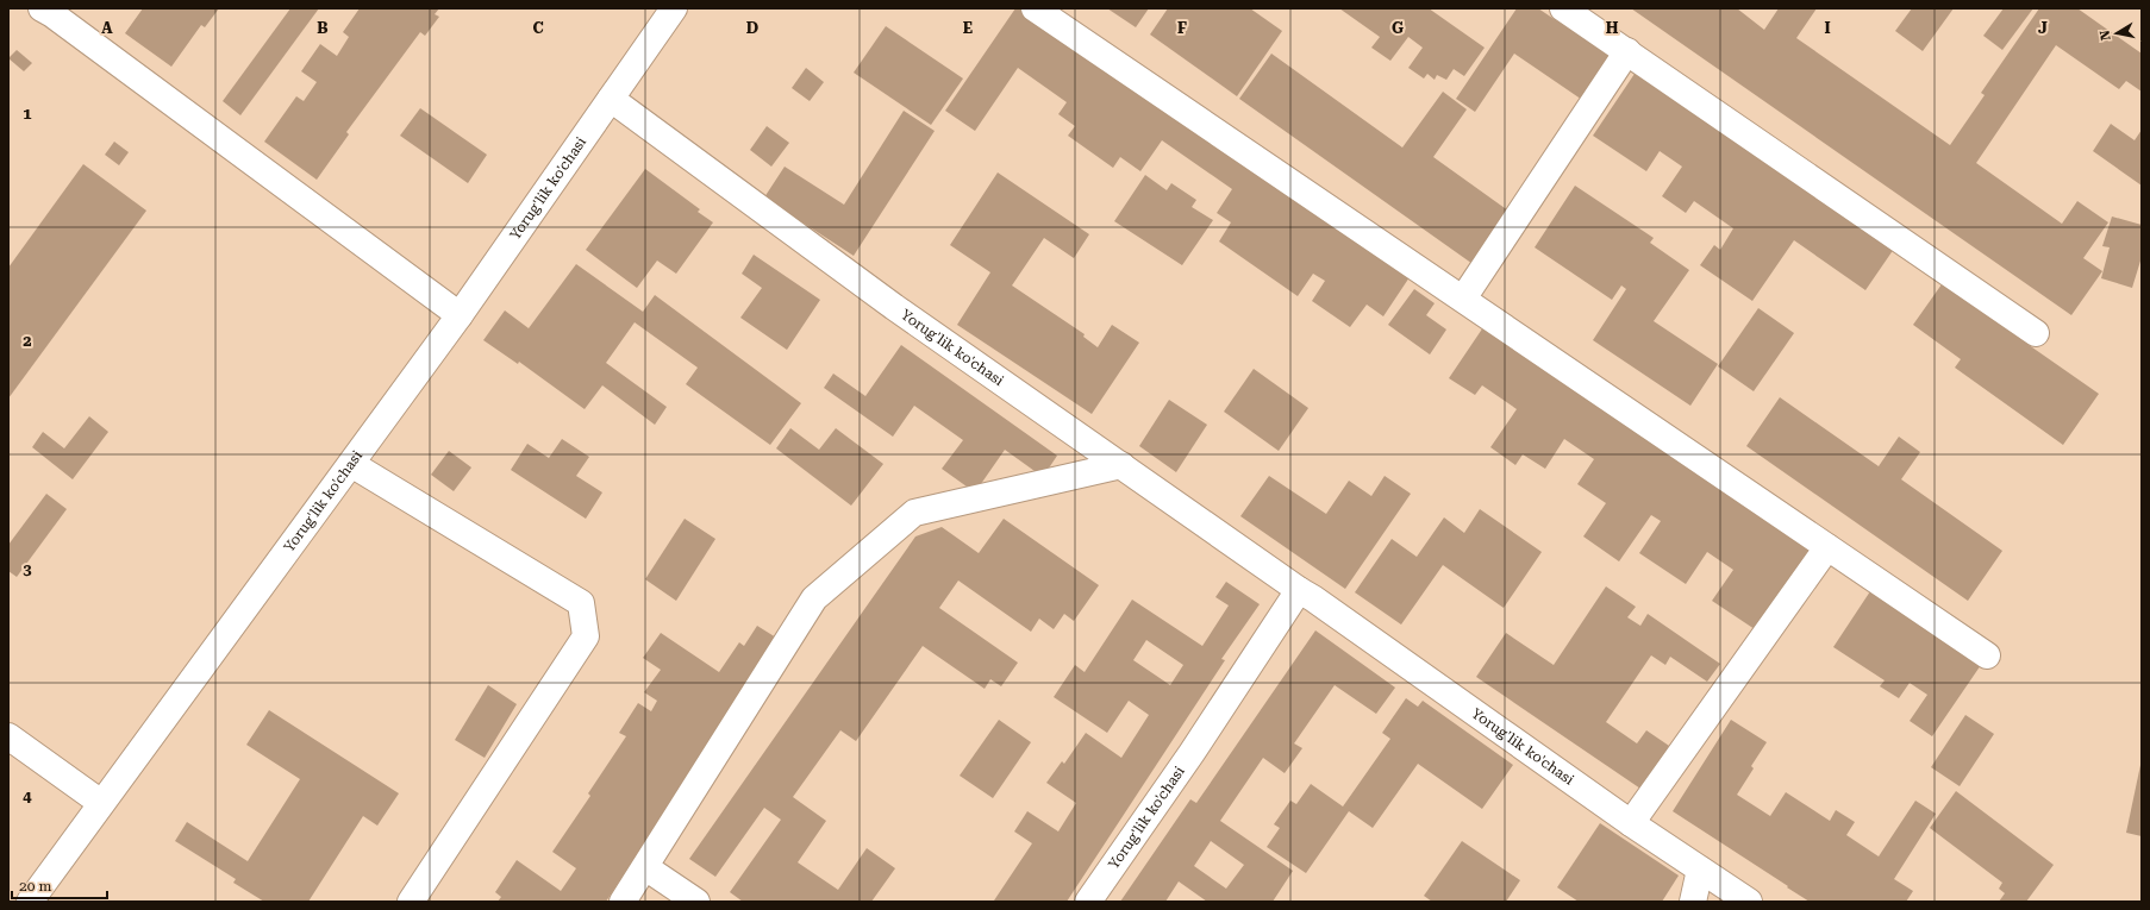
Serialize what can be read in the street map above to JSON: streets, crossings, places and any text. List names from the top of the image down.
{
  "streets": {
    "street": ["Yorug'lik ko'chasi"]
  },
  "scale_bar": "20 m",
  "north": "left",
  "grid": {
    "columns": [
      "A",
      "B",
      "C",
      "D",
      "E",
      "F",
      "G",
      "H",
      "I",
      "J"
    ],
    "rows": [
      "1",
      "2",
      "3",
      "4"
    ]
  }
}
